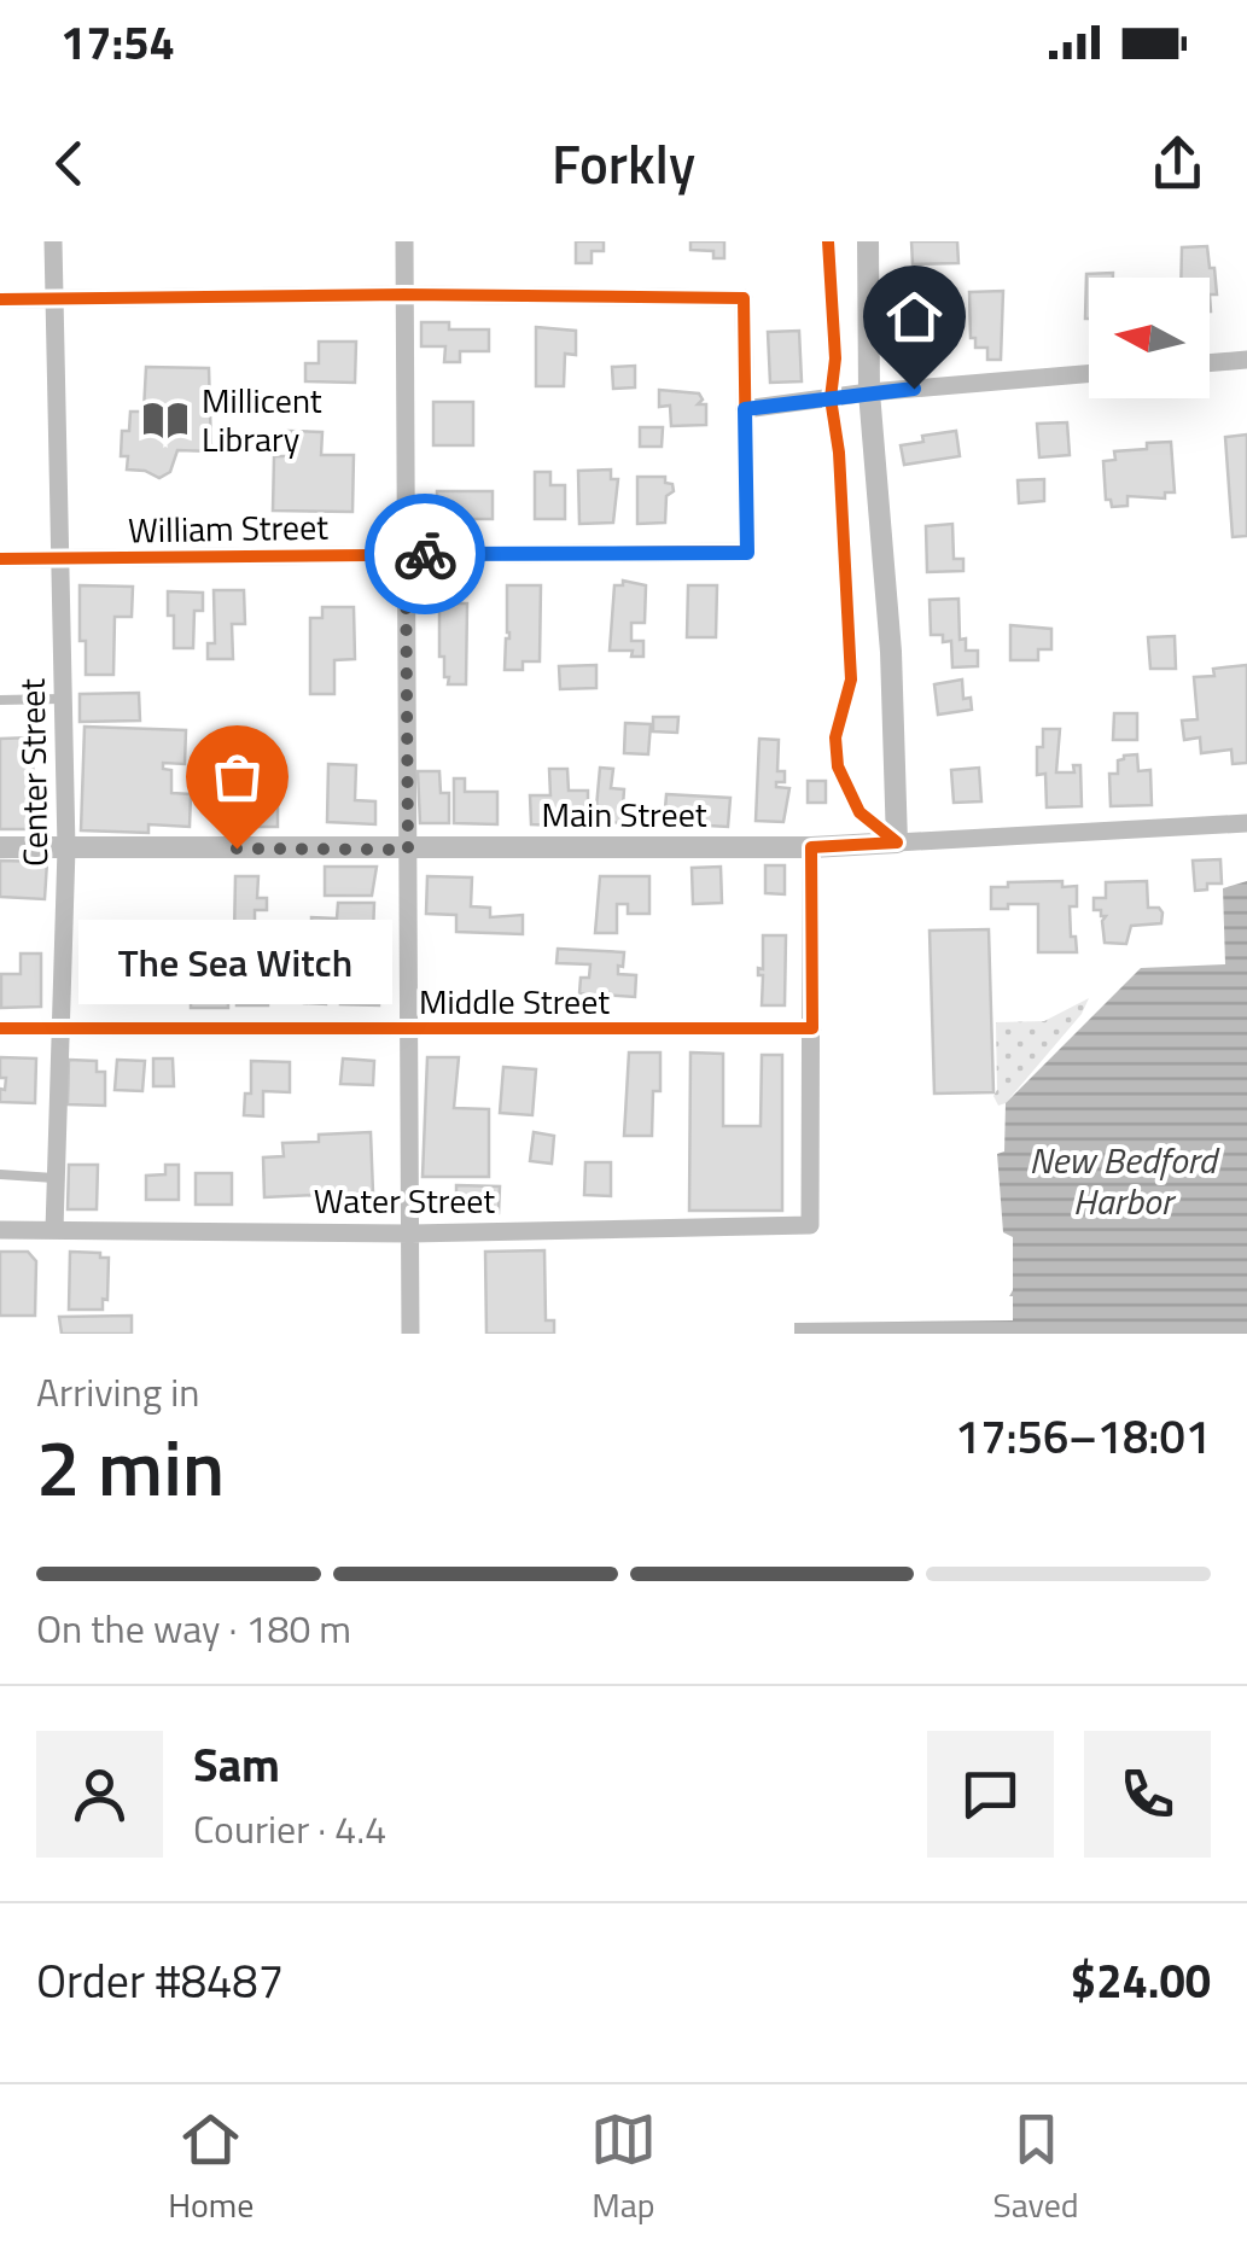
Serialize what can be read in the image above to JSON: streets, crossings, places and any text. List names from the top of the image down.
{
  "streets": {
    "street": [
      "William Street",
      "Center Street",
      "Main Street",
      "Middle Street",
      "Water Street"
    ]
  },
  "crossings": [
    ["William Street", "Center Street"],
    ["Center Street", "Main Street"],
    ["Center Street", "Middle Street"],
    ["Center Street", "Water Street"],
    ["Middle Street", "Water Street"]
  ],
  "water": ["New Bedford Harbor"],
  "places": {
    "library": ["Millicent Library"],
    "other": ["The Sea Witch"]
  },
  "north": "left",
  "page": {
    "status": "17:54",
    "header": "Forkly",
    "bubble": "The Sea Witch",
    "heading": ["2 min", "Arriving in", "17:56–18:01"],
    "panel": [
      "Sam",
      "Courier · 4.4",
      "Order #8487",
      "$24.00"
    ],
    "bar": "On the way · 180 m",
    "tabs": ["Home", "Map", "Saved"]
  }
}
